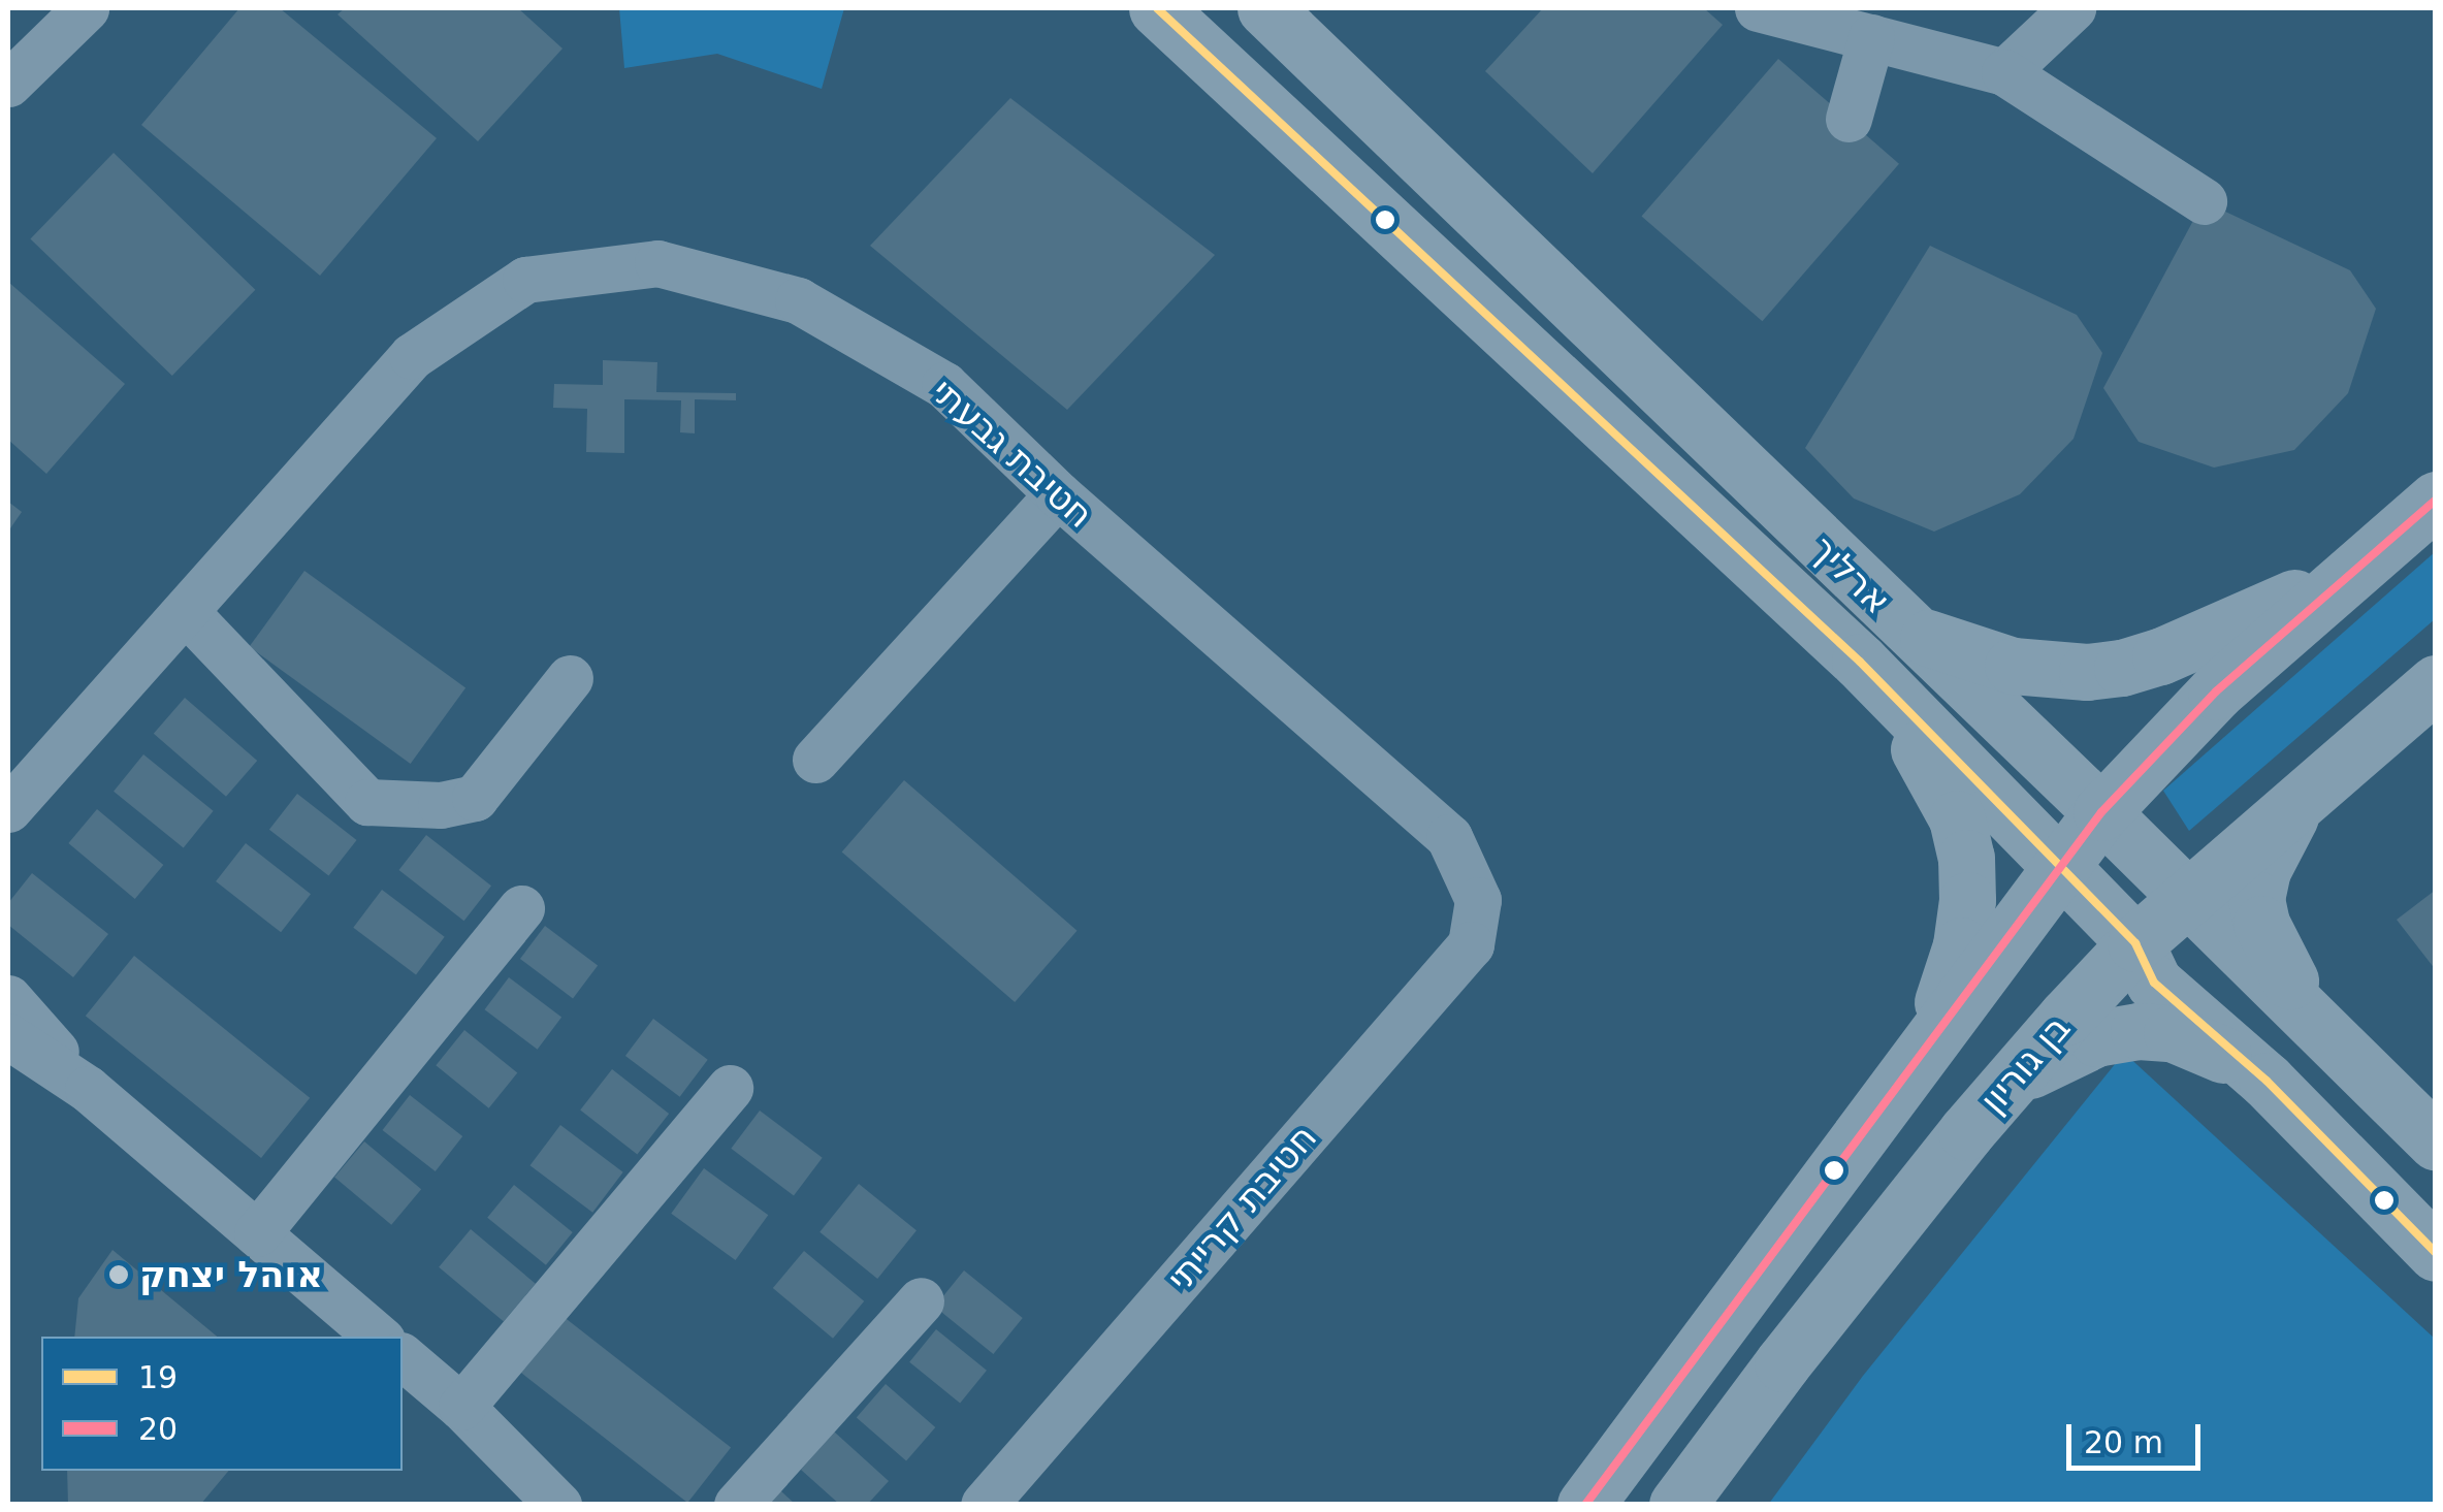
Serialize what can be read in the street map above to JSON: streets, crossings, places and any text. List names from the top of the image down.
{
  "streets": {
    "main road": ["ארליך", "בן גוריון"],
    "street": ["חטיבת גבעתי", "חטיבת קרייתי"]
  },
  "crossings": [
    ["חטיבת גבעתי", "חטיבת קרייתי"],
    ["ארליך", "בן גוריון"]
  ],
  "places": ["אוהל יצחק"],
  "lines": ["transit line 19", "transit line 20"],
  "legend": ["19", "20"],
  "scale_bar": "20 m"
}
